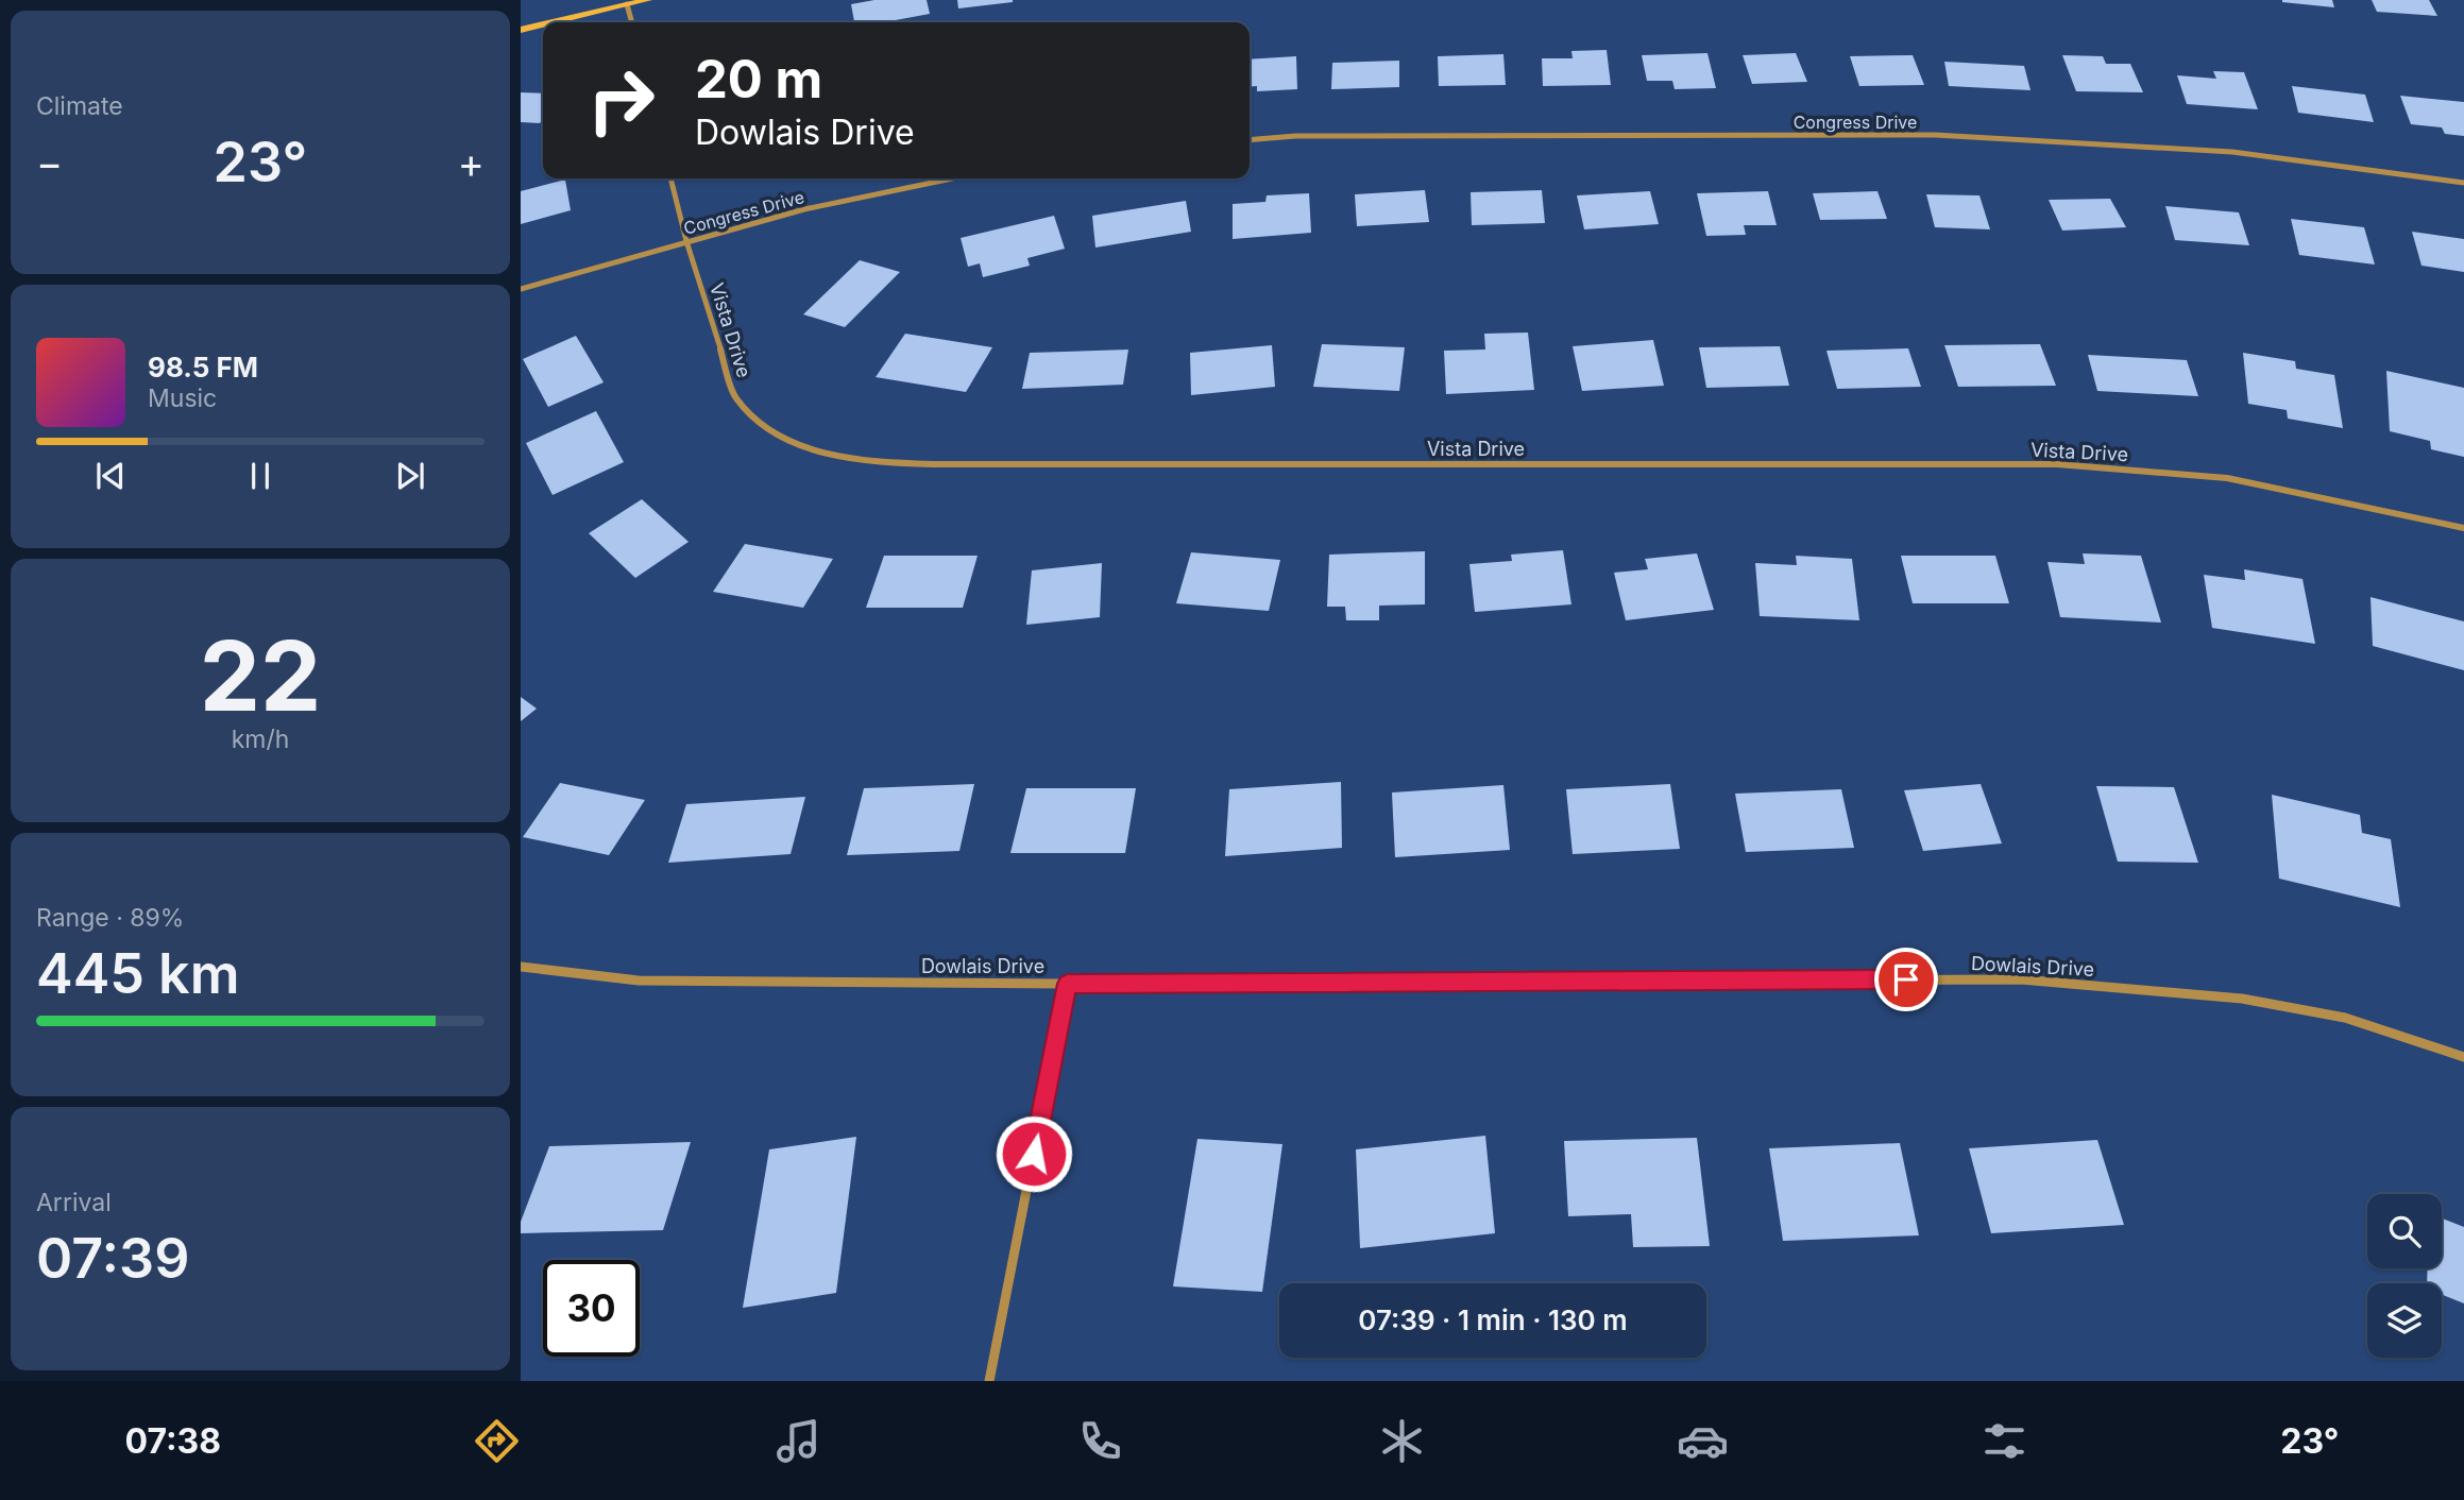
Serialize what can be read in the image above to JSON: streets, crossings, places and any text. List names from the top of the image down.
{
  "streets": {
    "street": ["Congress Drive", "Vista Drive", "Dowlais Drive"]
  },
  "crossings": [
    ["Congress Drive", "Vista Drive"]
  ],
  "page": {
    "tile": [
      "Climate",
      ["22", "km/h"],
      ["Range · 89%", "445 km"],
      ["Arrival", "07:39"]
    ],
    "turn": ["20 m", "Dowlais Drive"],
    "heat": ["−", "23°", "+"],
    "song": ["98.5 FM", "Music"],
    "limit": "30",
    "trip": "07:39 · 1 min · 130 m",
    "tabs": ["07:38", "23°"]
  }
}
